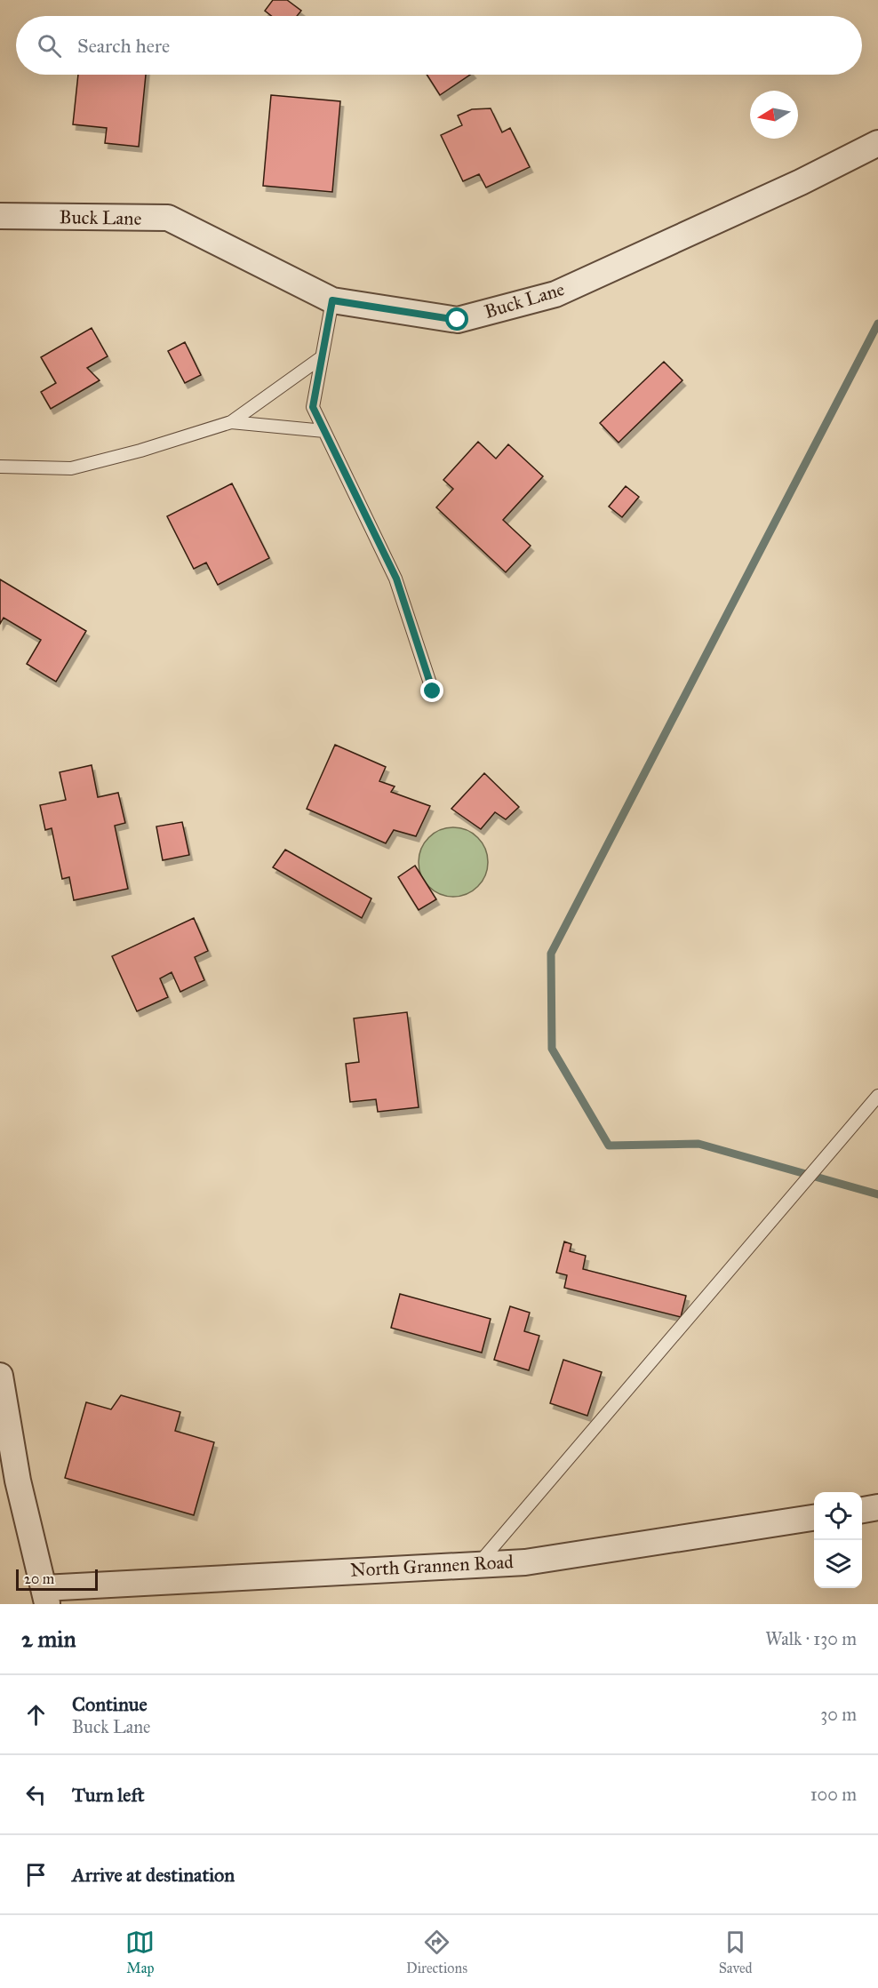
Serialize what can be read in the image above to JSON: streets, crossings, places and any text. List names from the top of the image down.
{
  "streets": {
    "street": ["Buck Lane", "North Grannen Road"]
  },
  "scale_bar": "20 m",
  "north": "left",
  "page": {
    "search": "Search here",
    "scale": "20 m",
    "heading": ["2 min", "Walk · 130 m"],
    "list": [
      ["Continue", "Buck Lane", "30 m"],
      ["Turn left", "100 m"],
      "Arrive at destination"
    ],
    "nav": ["Map", "Directions", "Saved"]
  }
}
